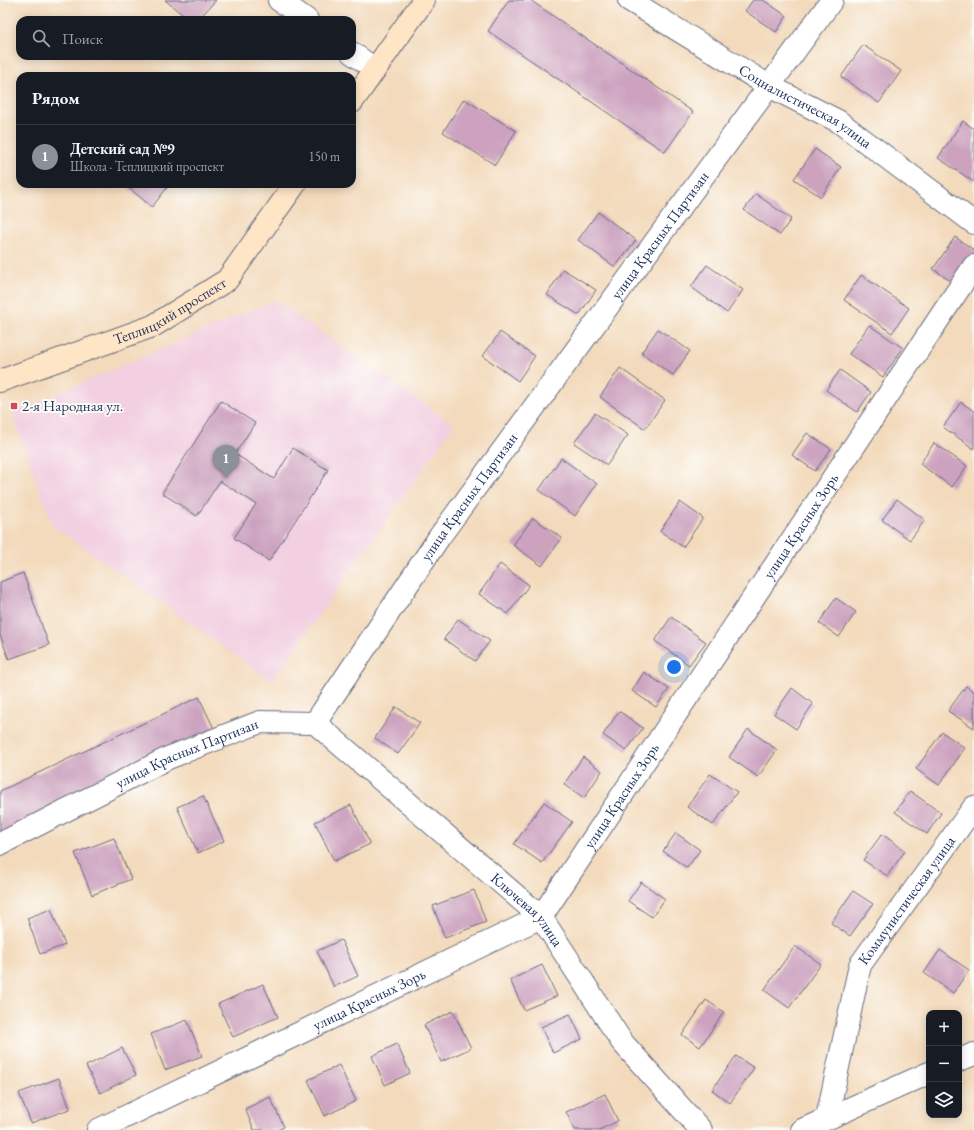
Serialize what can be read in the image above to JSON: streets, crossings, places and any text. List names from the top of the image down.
{
  "streets": {
    "main road": ["Теплицкий проспект"],
    "street": [
      "Социалистическая улица",
      "улица Красных Партизан",
      "улица Красных Зорь",
      "Коммунистическая улица",
      "Ключевая улица"
    ]
  },
  "crossings": [
    ["Социалистическая улица", "улица Красных Партизан"],
    ["улица Красных Партизан", "Ключевая улица"],
    ["улица Красных Зорь", "Ключевая улица"]
  ],
  "places": {
    "transit": ["2-я Народная ул."]
  },
  "page": {
    "search": "Поиск",
    "heading": "Рядом",
    "list": [
      {
        "mark": "1",
        "name": "Детский сад №9",
        "note": "Школа · Теплицкий проспект",
        "value": "150 m"
      }
    ],
    "pins": "1",
    "map_buttons": ["+", "−"]
  }
}
